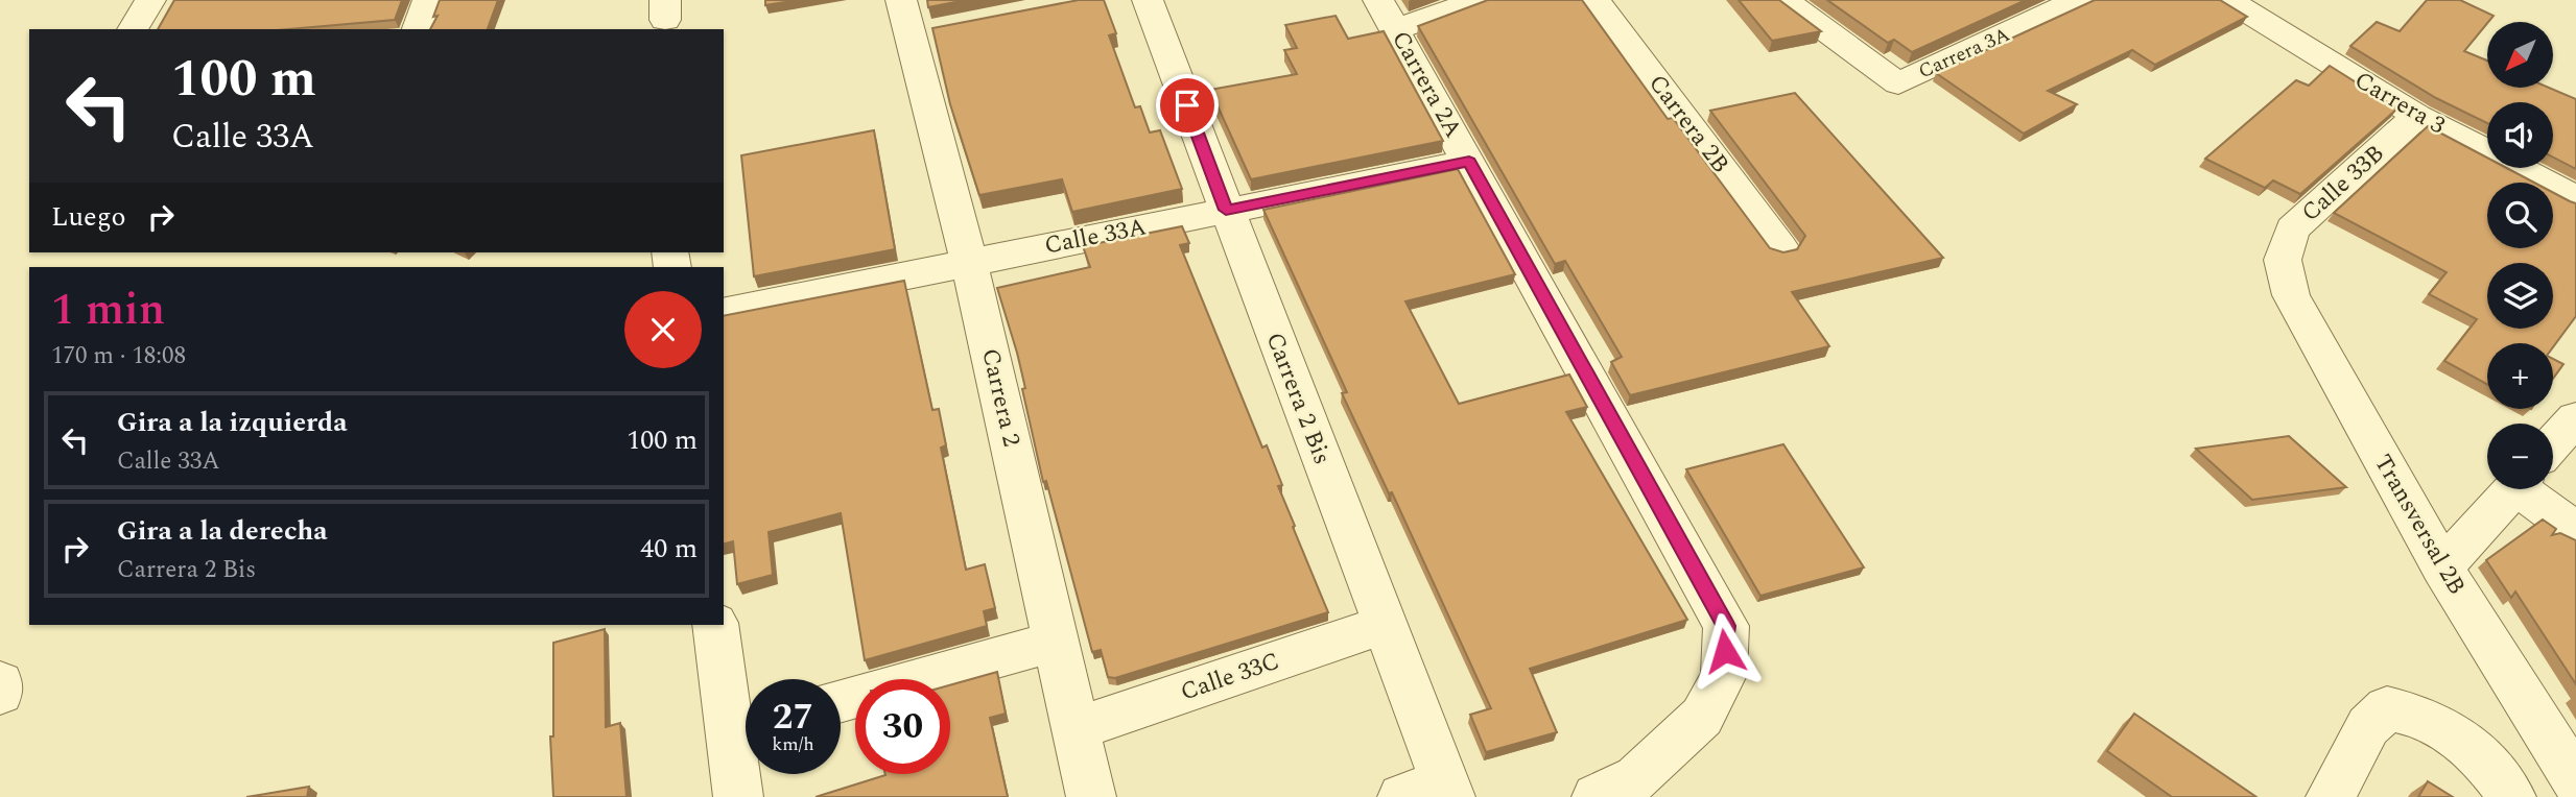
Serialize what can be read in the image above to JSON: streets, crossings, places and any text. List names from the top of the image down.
{
  "streets": {
    "street": [
      "Carrera 3A",
      "Carrera 2A",
      "Carrera 3",
      "Carrera 2B",
      "Calle 33B",
      "Calle 33A",
      "Carrera 2",
      "Carrera 2 Bis",
      "Transversal 2B",
      "Calle 33C"
    ]
  },
  "crossings": [
    ["Carrera 2A", "Calle 33A"],
    ["Carrera 3", "Calle 33B"],
    ["Calle 33B", "Transversal 2B"],
    ["Calle 33A", "Carrera 2"],
    ["Calle 33A", "Carrera 2 Bis"],
    ["Carrera 2", "Calle 33C"],
    ["Carrera 2 Bis", "Calle 33C"]
  ],
  "north": "bottom left",
  "page": {
    "map_buttons": ["+", "−"],
    "turn": ["100 m", "Calle 33A"],
    "then": "Luego",
    "heading": ["1 min", "170 m · 18:08"],
    "list": [
      {
        "name": "Gira a la izquierda",
        "note": "Calle 33A",
        "value": "100 m"
      },
      {
        "name": "Gira a la derecha",
        "note": "Carrera 2 Bis",
        "value": "40 m"
      }
    ],
    "speed": "27 km/h",
    "limit": "30"
  }
}
